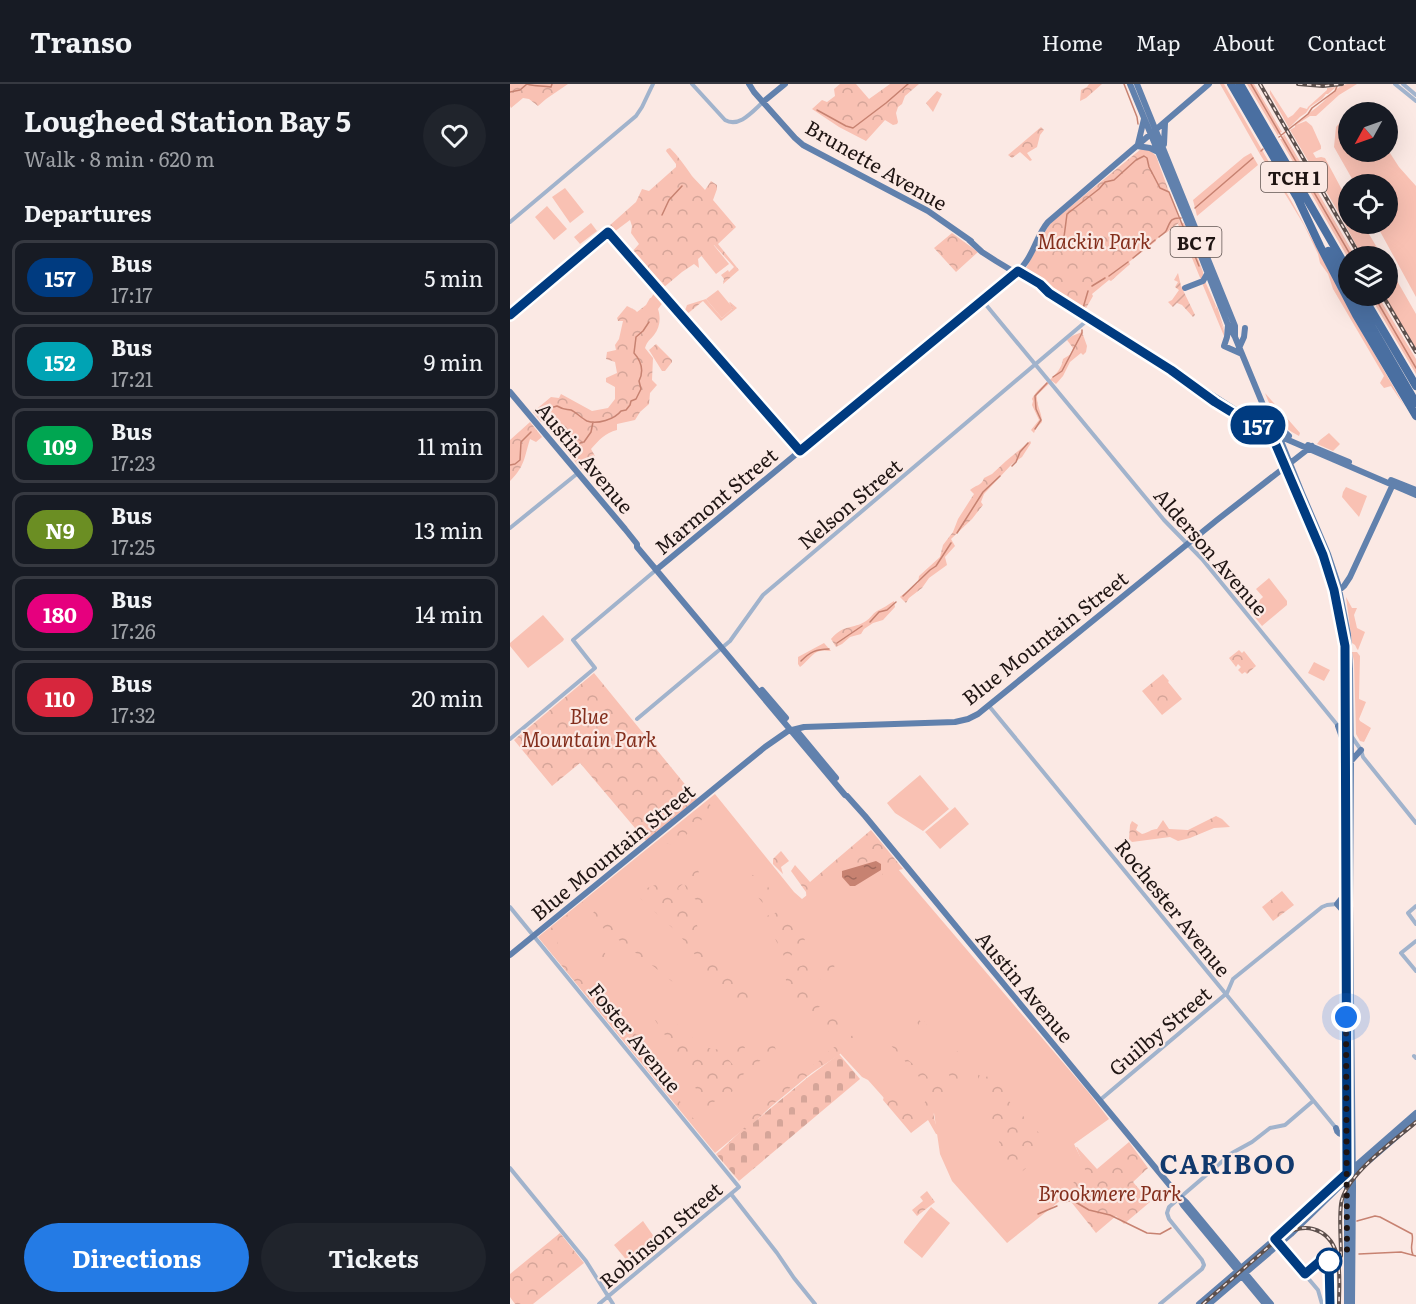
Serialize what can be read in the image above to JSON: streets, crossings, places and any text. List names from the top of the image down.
{
  "streets": {
    "highway": ["TCH 1"],
    "main road": [
      "Brunette Avenue",
      "BC 7",
      "Austin Avenue",
      "Marmont Street",
      "Blue Mountain Street"
    ],
    "street": [
      "Nelson Street",
      "Alderson Avenue",
      "Rochester Avenue",
      "Guilby Street",
      "Foster Avenue",
      "Robinson Street"
    ]
  },
  "crossings": [
    ["Brunette Avenue", "BC 7"],
    ["Brunette Avenue", "Marmont Street"],
    ["Brunette Avenue", "Nelson Street"],
    ["Brunette Avenue", "Blue Mountain Street"],
    ["BC 7", "Marmont Street"],
    ["BC 7", "Alderson Avenue"],
    ["BC 7", "Blue Mountain Street"],
    ["BC 7", "Guilby Street"],
    ["Austin Avenue", "Marmont Street"],
    ["Austin Avenue", "Nelson Street"],
    ["Austin Avenue", "Blue Mountain Street"],
    ["Austin Avenue", "Guilby Street"],
    ["Marmont Street", "Alderson Avenue"],
    ["Nelson Street", "Alderson Avenue"],
    ["Alderson Avenue", "Blue Mountain Street"],
    ["Blue Mountain Street", "Rochester Avenue"],
    ["Blue Mountain Street", "Foster Avenue"],
    ["Rochester Avenue", "Guilby Street"],
    ["Foster Avenue", "Robinson Street"]
  ],
  "districts": ["CARIBOO"],
  "parks": ["Mackin Park", "Blue Mountain Park", "Brookmere Park"],
  "lines": ["bus line 157"],
  "north": "bottom left",
  "page": {
    "header": "Transo",
    "nav": [
      "Home",
      "Map",
      "About",
      "Contact"
    ],
    "heading": [
      ["Lougheed Station Bay 5", "Walk · 8 min · 620 m"],
      "Departures"
    ],
    "on_map": "157",
    "list": [
      {
        "mark": "157",
        "name": "Bus",
        "note": "17:17",
        "value": "5 min"
      },
      {
        "mark": "152",
        "name": "Bus",
        "note": "17:21",
        "value": "9 min"
      },
      {
        "mark": "109",
        "name": "Bus",
        "note": "17:23",
        "value": "11 min"
      },
      {
        "mark": "N9",
        "name": "Bus",
        "note": "17:25",
        "value": "13 min"
      },
      {
        "mark": "180",
        "name": "Bus",
        "note": "17:26",
        "value": "14 min"
      },
      {
        "mark": "110",
        "name": "Bus",
        "note": "17:32",
        "value": "20 min"
      }
    ],
    "buttons": ["Directions", "Tickets"]
  }
}
